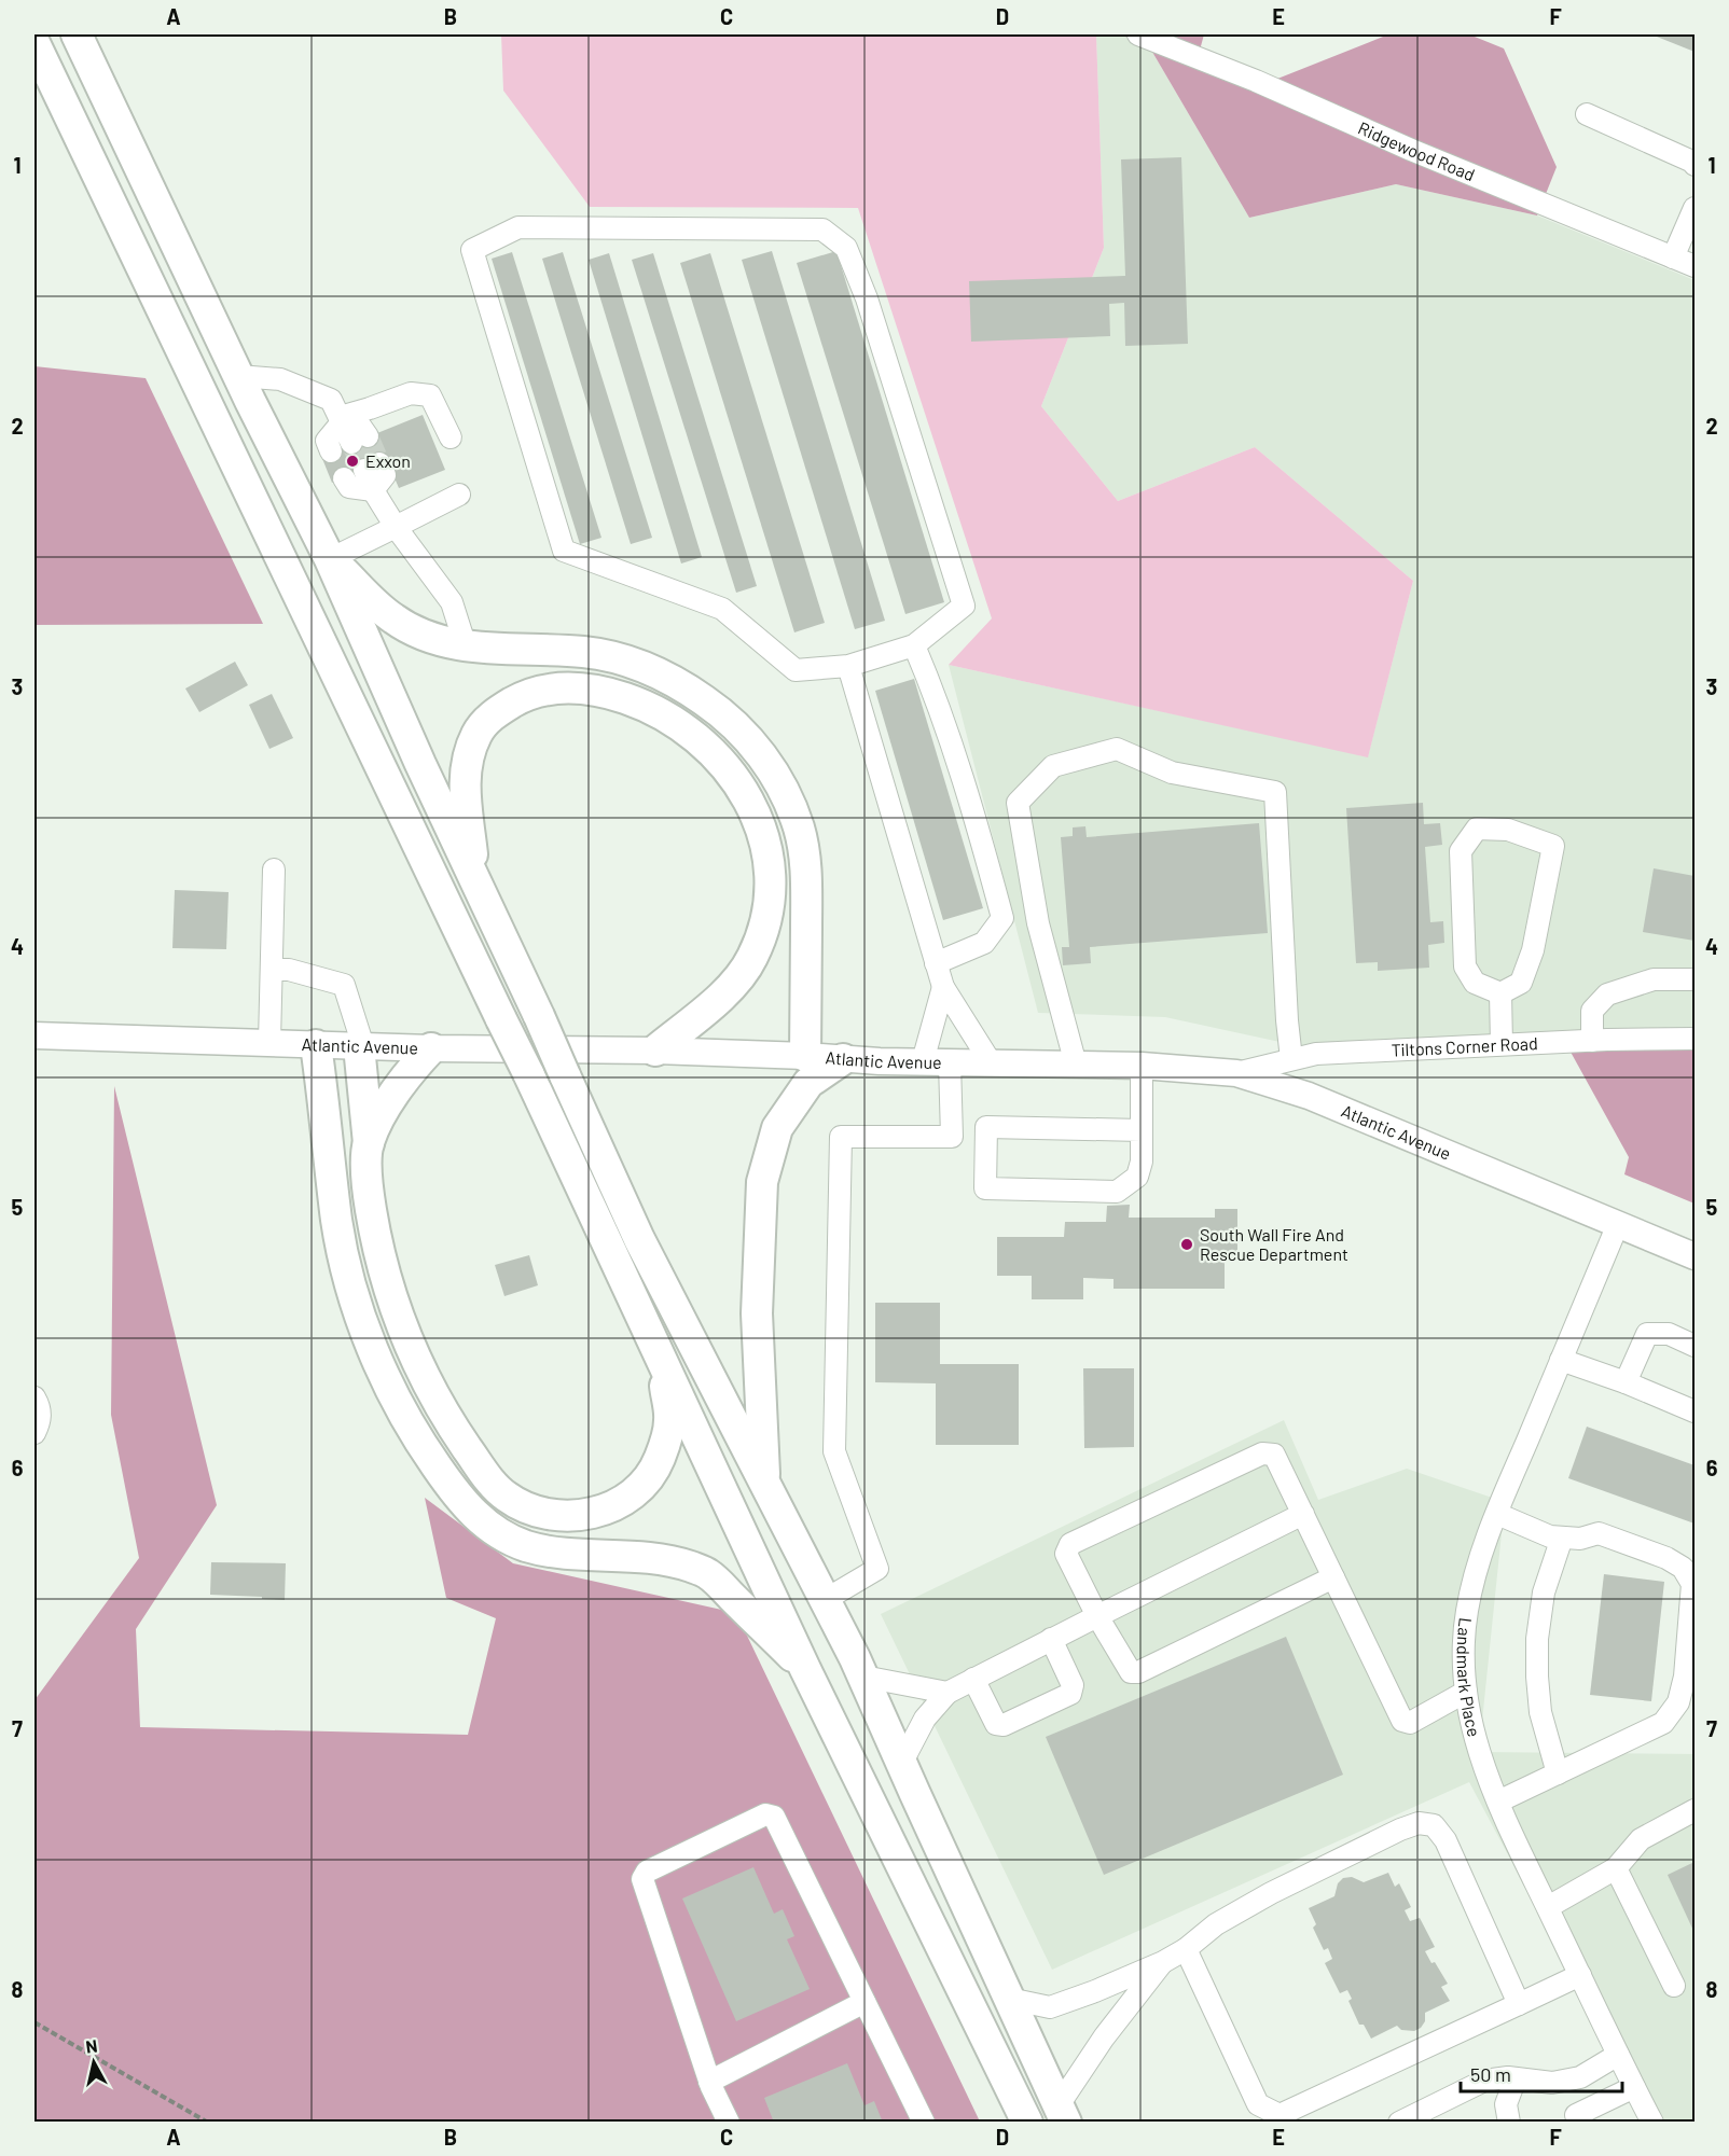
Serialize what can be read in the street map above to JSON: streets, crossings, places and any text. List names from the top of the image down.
{
  "streets": {
    "main road": ["Atlantic Avenue"],
    "street": ["Ridgewood Road", "Tiltons Corner Road", "Landmark Place"]
  },
  "crossings": [
    ["Atlantic Avenue", "Tiltons Corner Road"],
    ["Atlantic Avenue", "Landmark Place"]
  ],
  "places": ["Exxon", "South Wall Fire And Rescue Department"],
  "scale_bar": "50 m",
  "north": "top",
  "grid": {
    "columns": [
      "A",
      "B",
      "C",
      "D",
      "E",
      "F"
    ],
    "rows": [
      "1",
      "2",
      "3",
      "4",
      "5",
      "6",
      "7",
      "8"
    ]
  }
}
